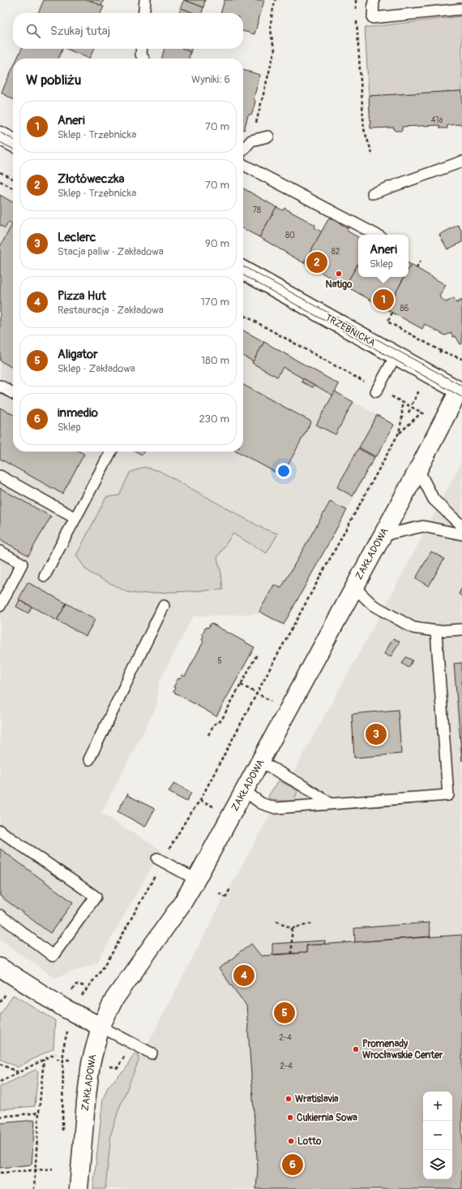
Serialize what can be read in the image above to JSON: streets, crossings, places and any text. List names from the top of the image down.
{
  "streets": {
    "street": ["TRZEBNICKA", "ZAKŁADOWA"]
  },
  "crossings": [
    ["TRZEBNICKA", "ZAKŁADOWA"]
  ],
  "places": [
    "Natigo",
    "Promenady Wrocławskie Center",
    "Wratislavia",
    "Cukiernia Sowa",
    "Lotto"
  ],
  "house_numbers": [
    "41a",
    "78",
    "80",
    "82",
    "86",
    "5",
    "2-4",
    "2-4"
  ],
  "page": {
    "search": "Szukaj tutaj",
    "heading": ["W pobliżu", "Wyniki: 6"],
    "list": [
      {
        "mark": "1",
        "name": "Aneri",
        "note": "Sklep · Trzebnicka",
        "value": "70 m"
      },
      {
        "mark": "2",
        "name": "Złotóweczka",
        "note": "Sklep · Trzebnicka",
        "value": "70 m"
      },
      {
        "mark": "3",
        "name": "Leclerc",
        "note": "Stacja paliw · Zakładowa",
        "value": "90 m"
      },
      {
        "mark": "4",
        "name": "Pizza Hut",
        "note": "Restauracja · Zakładowa",
        "value": "170 m"
      },
      {
        "mark": "5",
        "name": "Aligator",
        "note": "Sklep · Zakładowa",
        "value": "180 m"
      },
      {
        "mark": "6",
        "name": "inmedio",
        "note": "Sklep",
        "value": "230 m"
      }
    ],
    "popup": ["Aneri", "Sklep"],
    "pins": [
      "2",
      "1",
      "3",
      "4",
      "5",
      "6"
    ],
    "map_buttons": ["+", "−"]
  }
}
